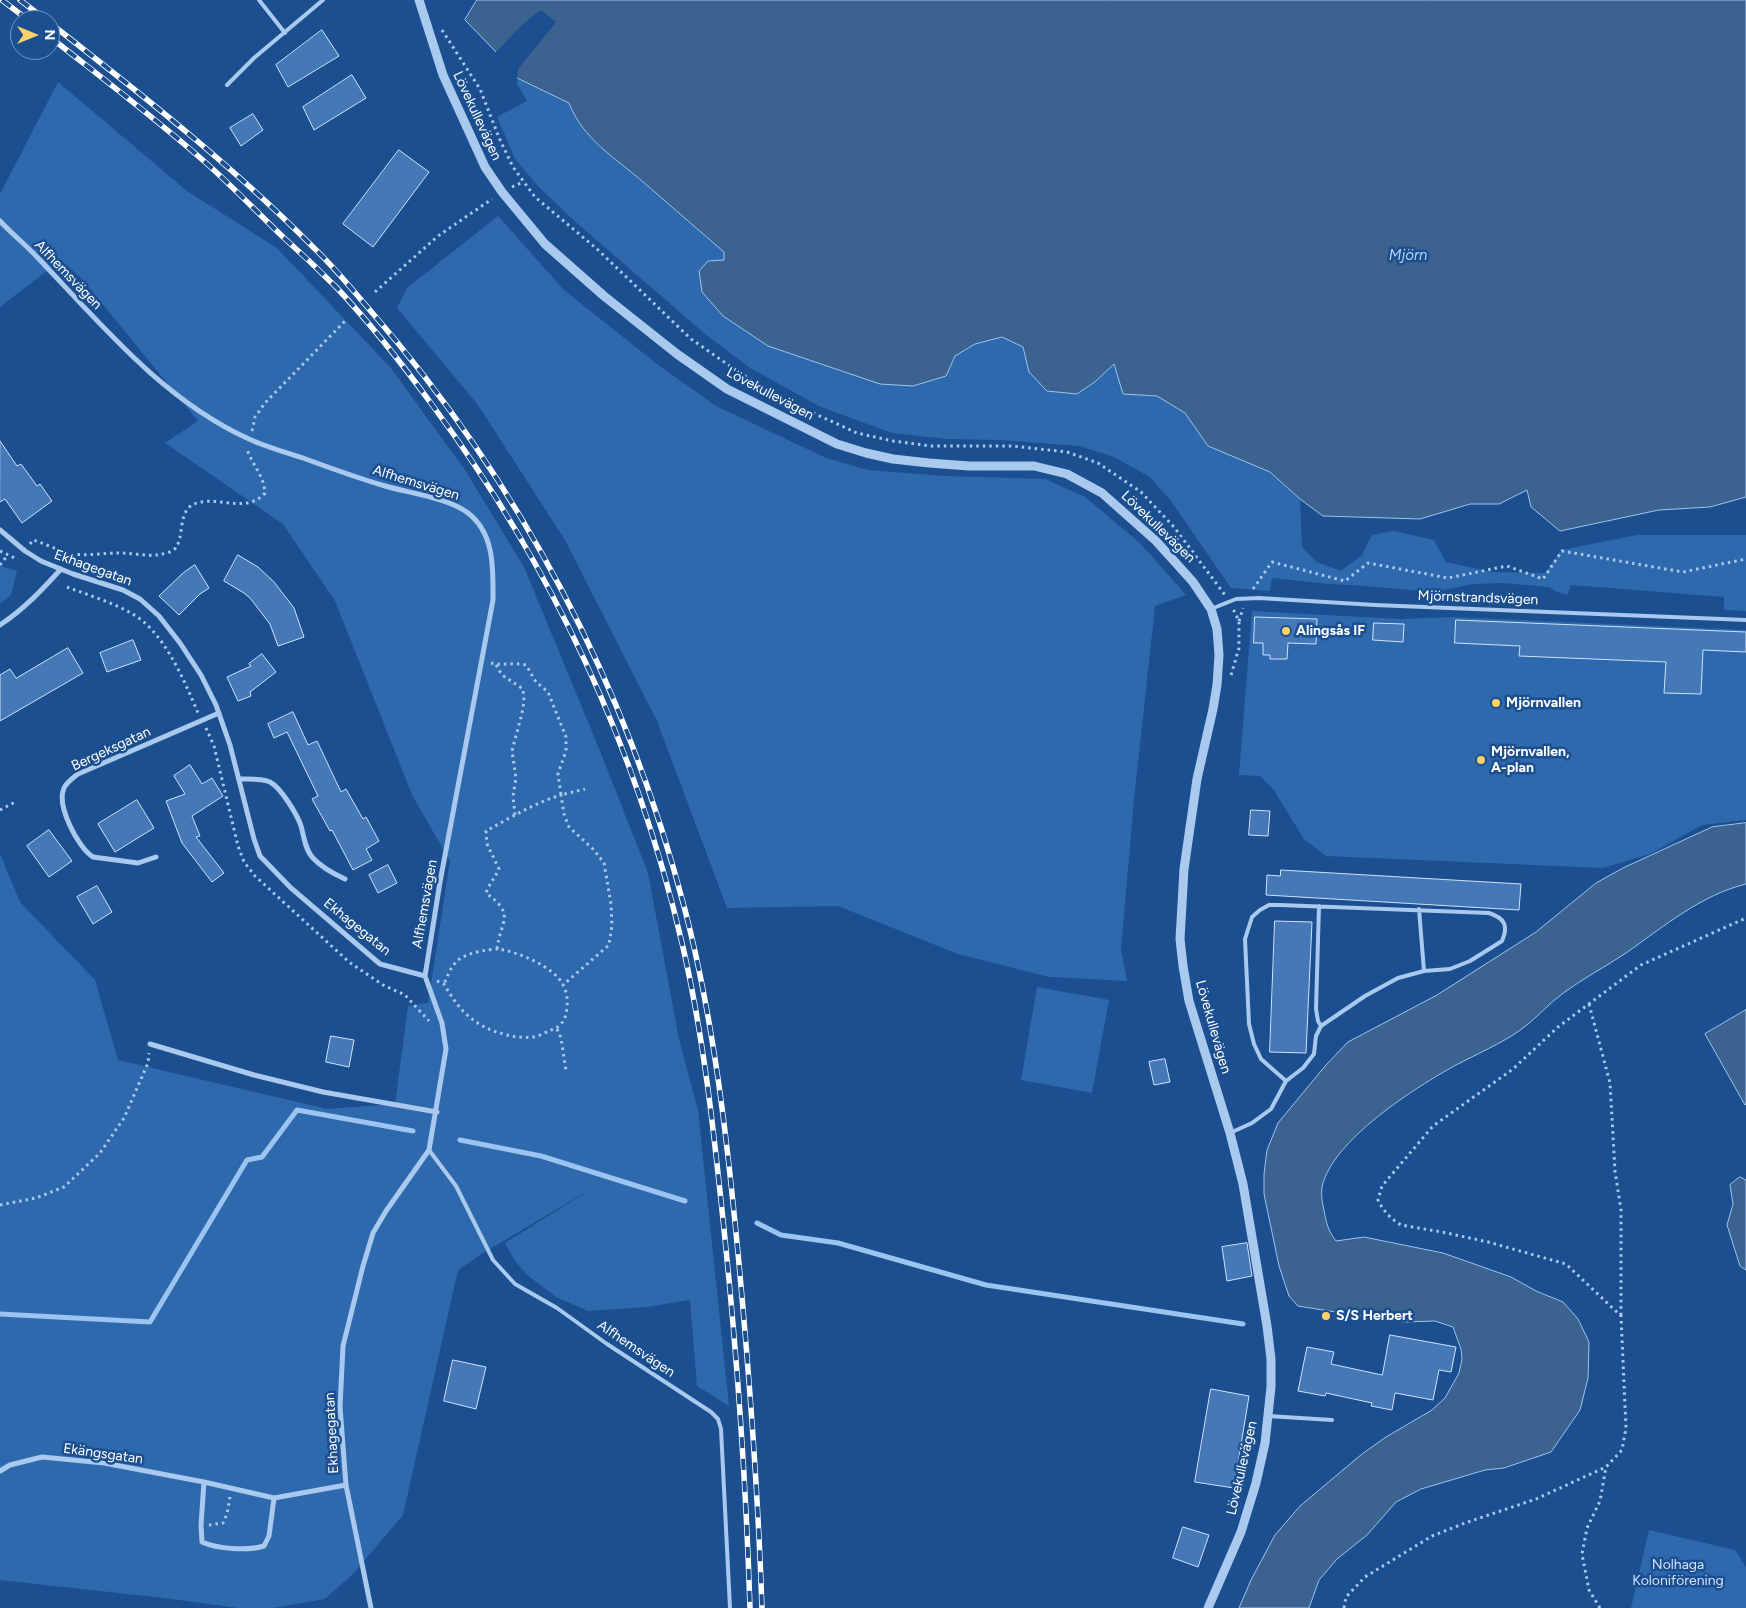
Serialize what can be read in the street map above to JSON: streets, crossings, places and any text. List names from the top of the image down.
{
  "streets": {
    "street": [
      "Lövekullevägen",
      "Alfhemsvägen",
      "Ekhagegatan",
      "Bergeksgatan",
      "Ekängsgatan"
    ],
    "lane": ["Mjörnstrandsvägen"]
  },
  "crossings": [
    ["Lövekullevägen", "Mjörnstrandsvägen"],
    ["Alfhemsvägen", "Ekhagegatan"],
    ["Ekhagegatan", "Bergeksgatan"],
    ["Ekhagegatan", "Ekängsgatan"]
  ],
  "water": ["Mjörn"],
  "parks": ["Nolhaga Koloniförening"],
  "places": [
    "Alingsås IF",
    "Mjörnvallen",
    "Mjörnvallen, A-plan",
    "S/S Herbert"
  ],
  "north": "right"
}
